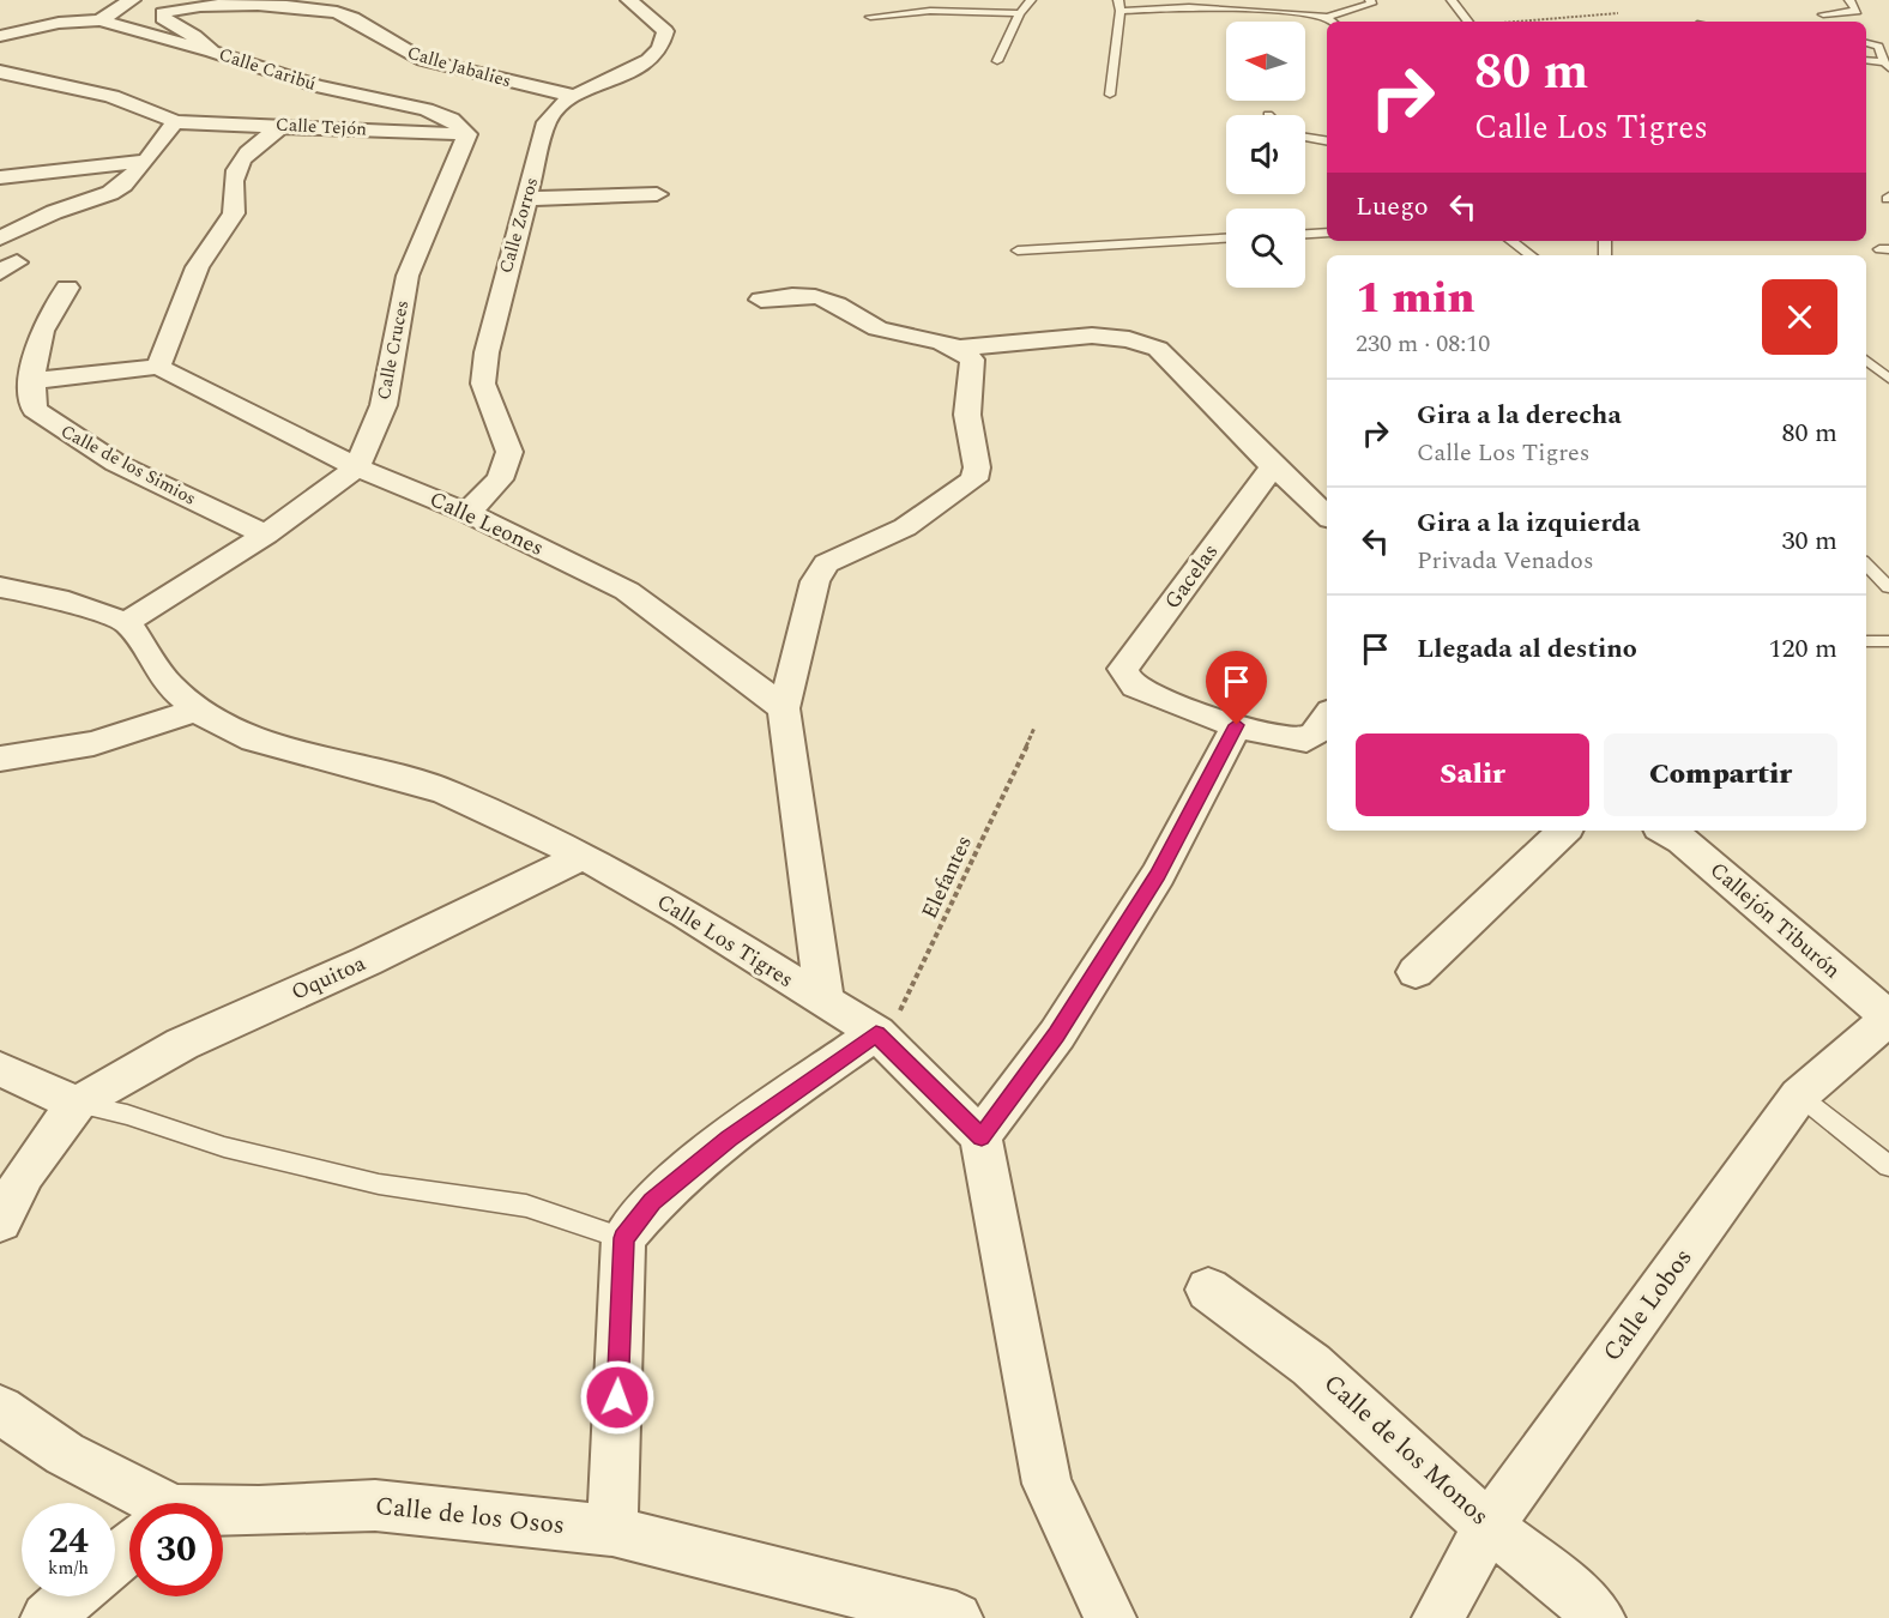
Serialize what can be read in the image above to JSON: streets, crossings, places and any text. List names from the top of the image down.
{
  "streets": {
    "street": [
      "Calle Jabalies",
      "Calle Caribú",
      "Calle Tejón",
      "Calle Zorros",
      "Calle Cruces",
      "Calle de los Simios",
      "Calle Leones",
      "Gacelas",
      "Callejón Tiburón",
      "Calle Los Tigres",
      "Oquitoa",
      "Calle Lobos",
      "Calle de los Monos",
      "Calle de los Osos"
    ],
    "path": ["Elefantes"]
  },
  "crossings": [
    ["Calle Jabalies", "Calle Caribú"],
    ["Calle Jabalies", "Calle Zorros"],
    ["Calle Caribú", "Calle Tejón"],
    ["Calle Caribú", "Calle Cruces"],
    ["Calle Tejón", "Calle Cruces"],
    ["Calle Zorros", "Calle Leones"],
    ["Calle Cruces", "Calle Leones"],
    ["Elefantes", "Calle Los Tigres"],
    ["Callejón Tiburón", "Calle Lobos"],
    ["Calle Los Tigres", "Oquitoa"],
    ["Calle Lobos", "Calle de los Monos"]
  ],
  "north": "left",
  "page": {
    "turn": ["80 m", "Calle Los Tigres"],
    "then": "Luego",
    "heading": ["1 min", "230 m · 08:10"],
    "list": [
      {
        "name": "Gira a la derecha",
        "note": "Calle Los Tigres",
        "value": "80 m"
      },
      {
        "name": "Gira a la izquierda",
        "note": "Privada Venados",
        "value": "30 m"
      },
      {
        "name": "Llegada al destino",
        "value": "120 m"
      }
    ],
    "buttons": ["Salir", "Compartir"],
    "speed": "24 km/h",
    "limit": "30"
  }
}
